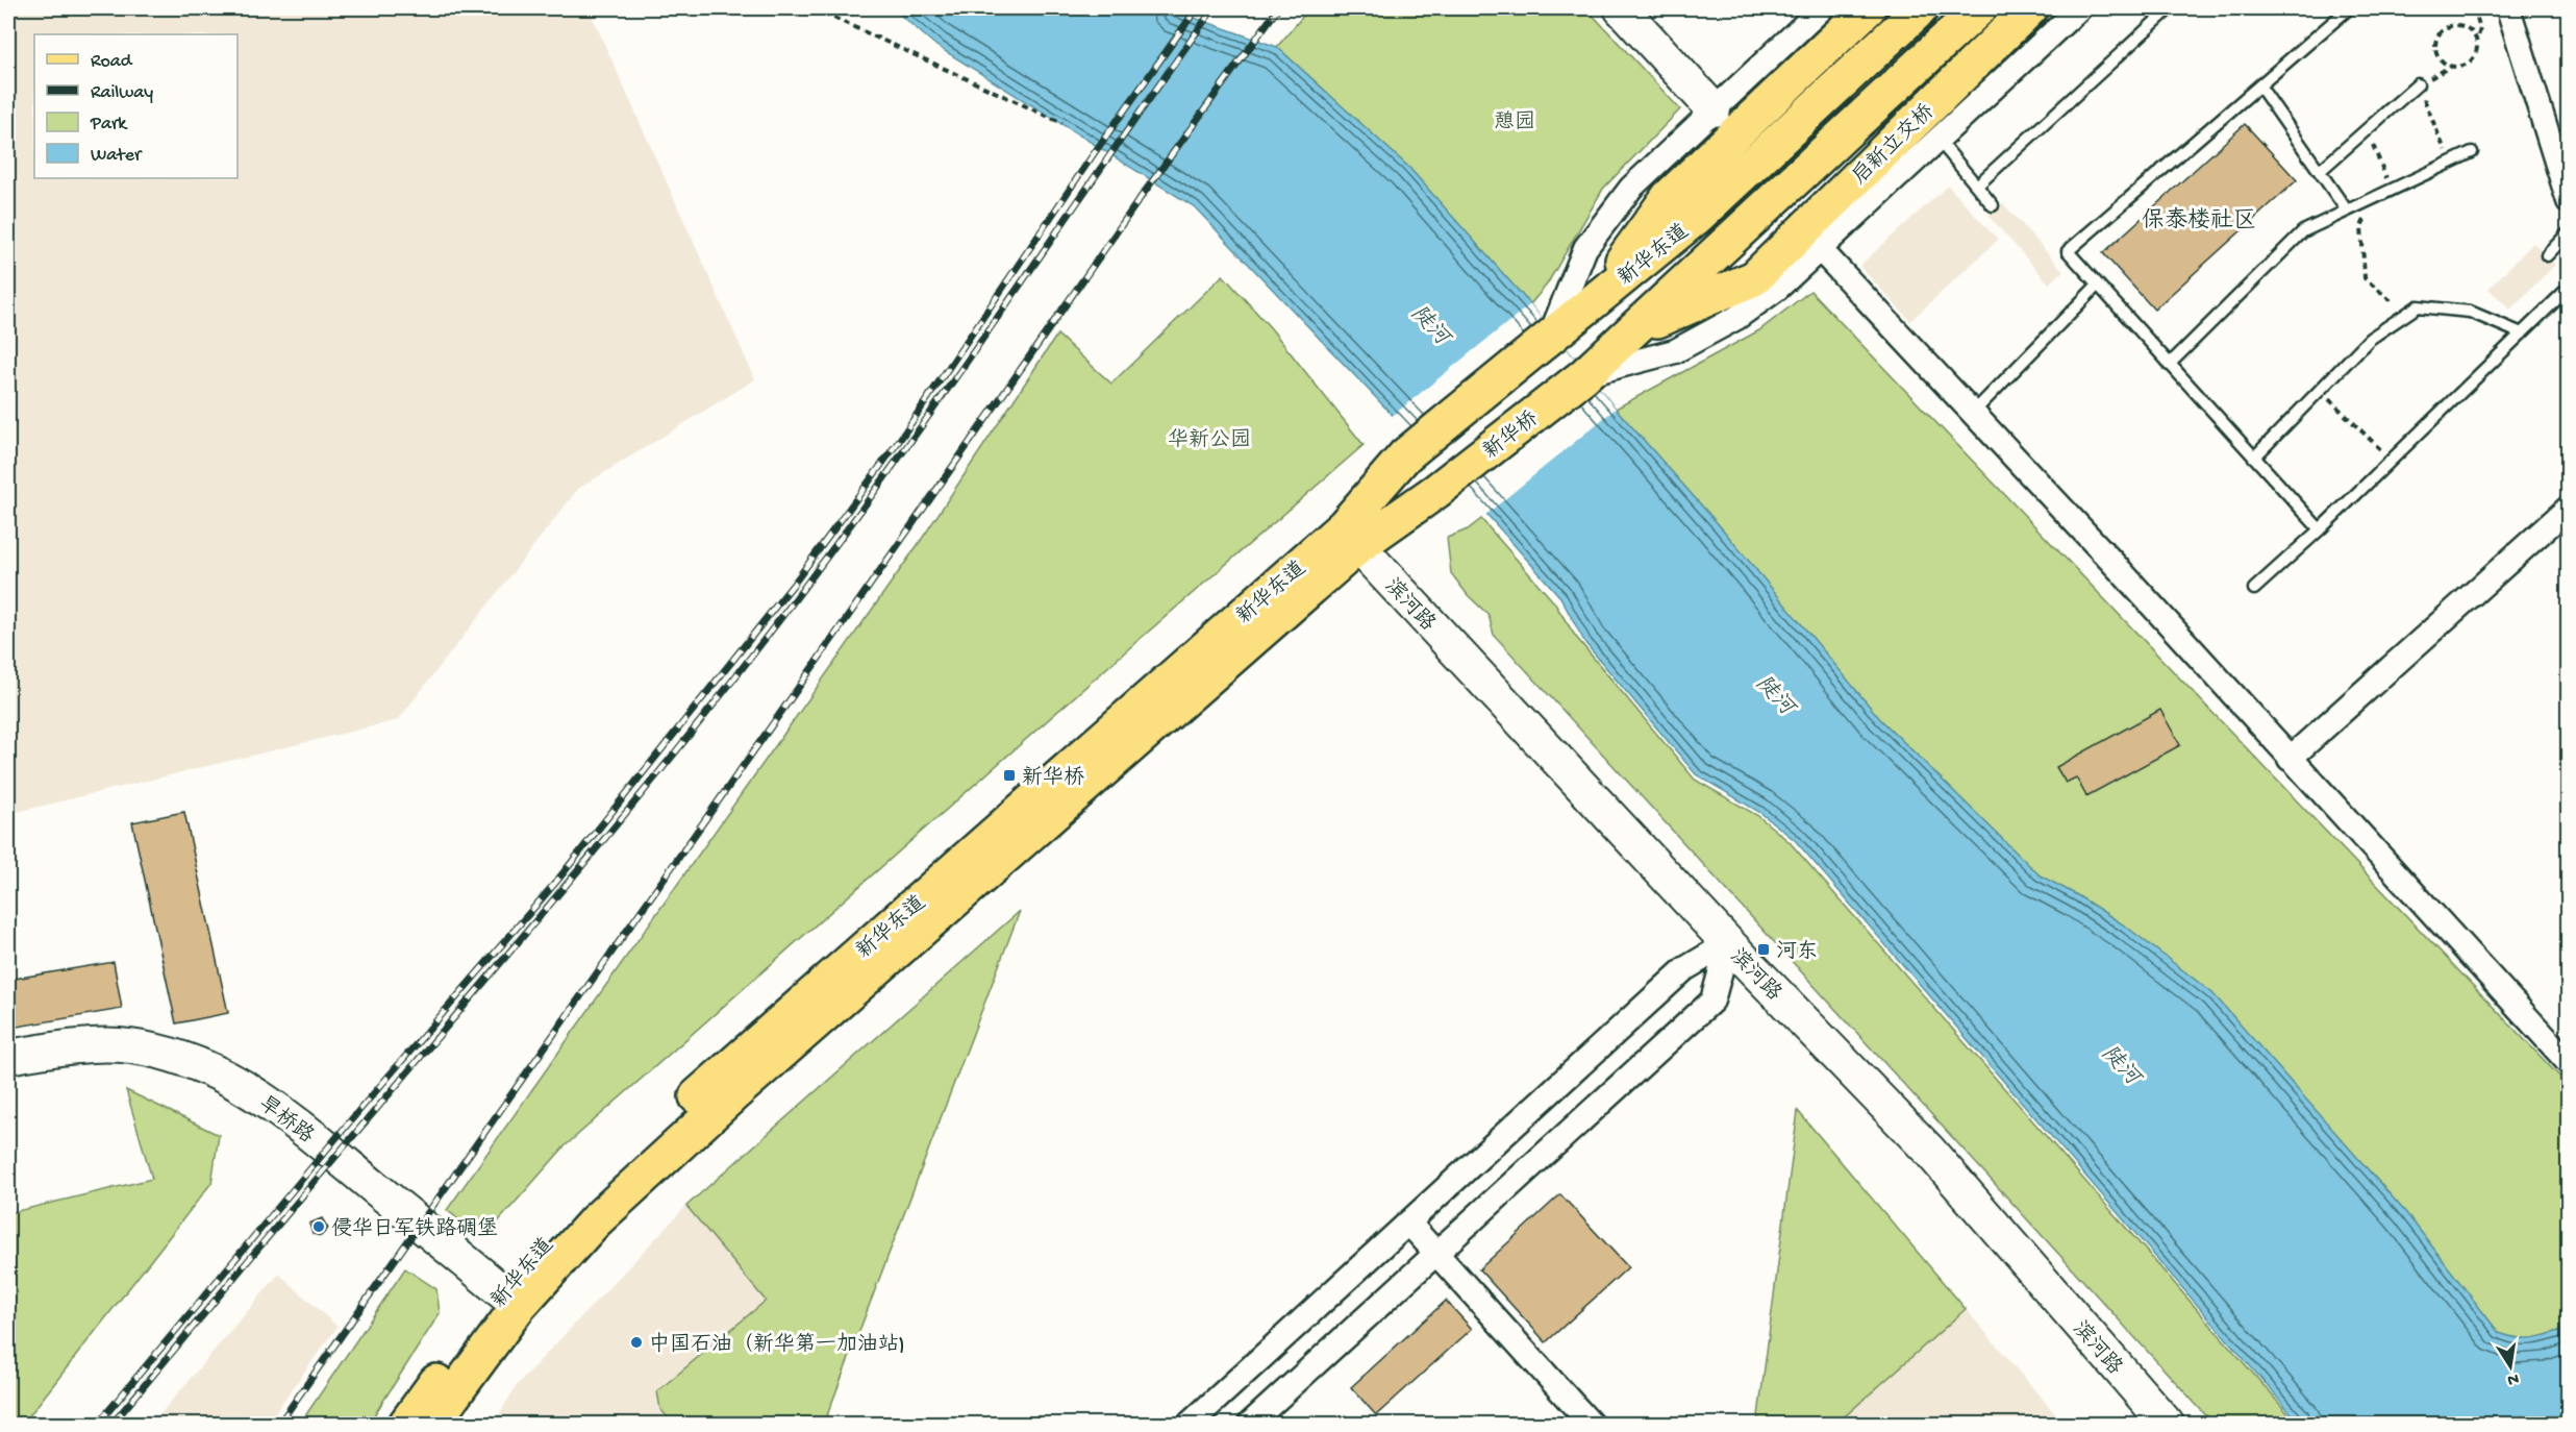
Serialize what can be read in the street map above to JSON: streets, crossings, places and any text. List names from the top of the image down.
{
  "streets": {
    "main road": [
      "启新立交桥",
      "新华东道",
      "新华桥",
      "滨河路",
      "旱桥路"
    ]
  },
  "crossings": [
    ["启新立交桥", "新华东道"],
    ["新华东道", "新华桥"],
    ["新华东道", "滨河路"],
    ["新华东道", "旱桥路"]
  ],
  "districts": ["保泰楼社区"],
  "water": ["陡河"],
  "parks": ["憩园", "华新公园"],
  "places": {
    "transit": ["新华桥", "河东"],
    "other": ["侵华日军铁路碉堡", "中国石油（新华第一加油站)"]
  },
  "legend": [
    "Road",
    "Railway",
    "Park",
    "Water"
  ],
  "north": "bottom"
}
